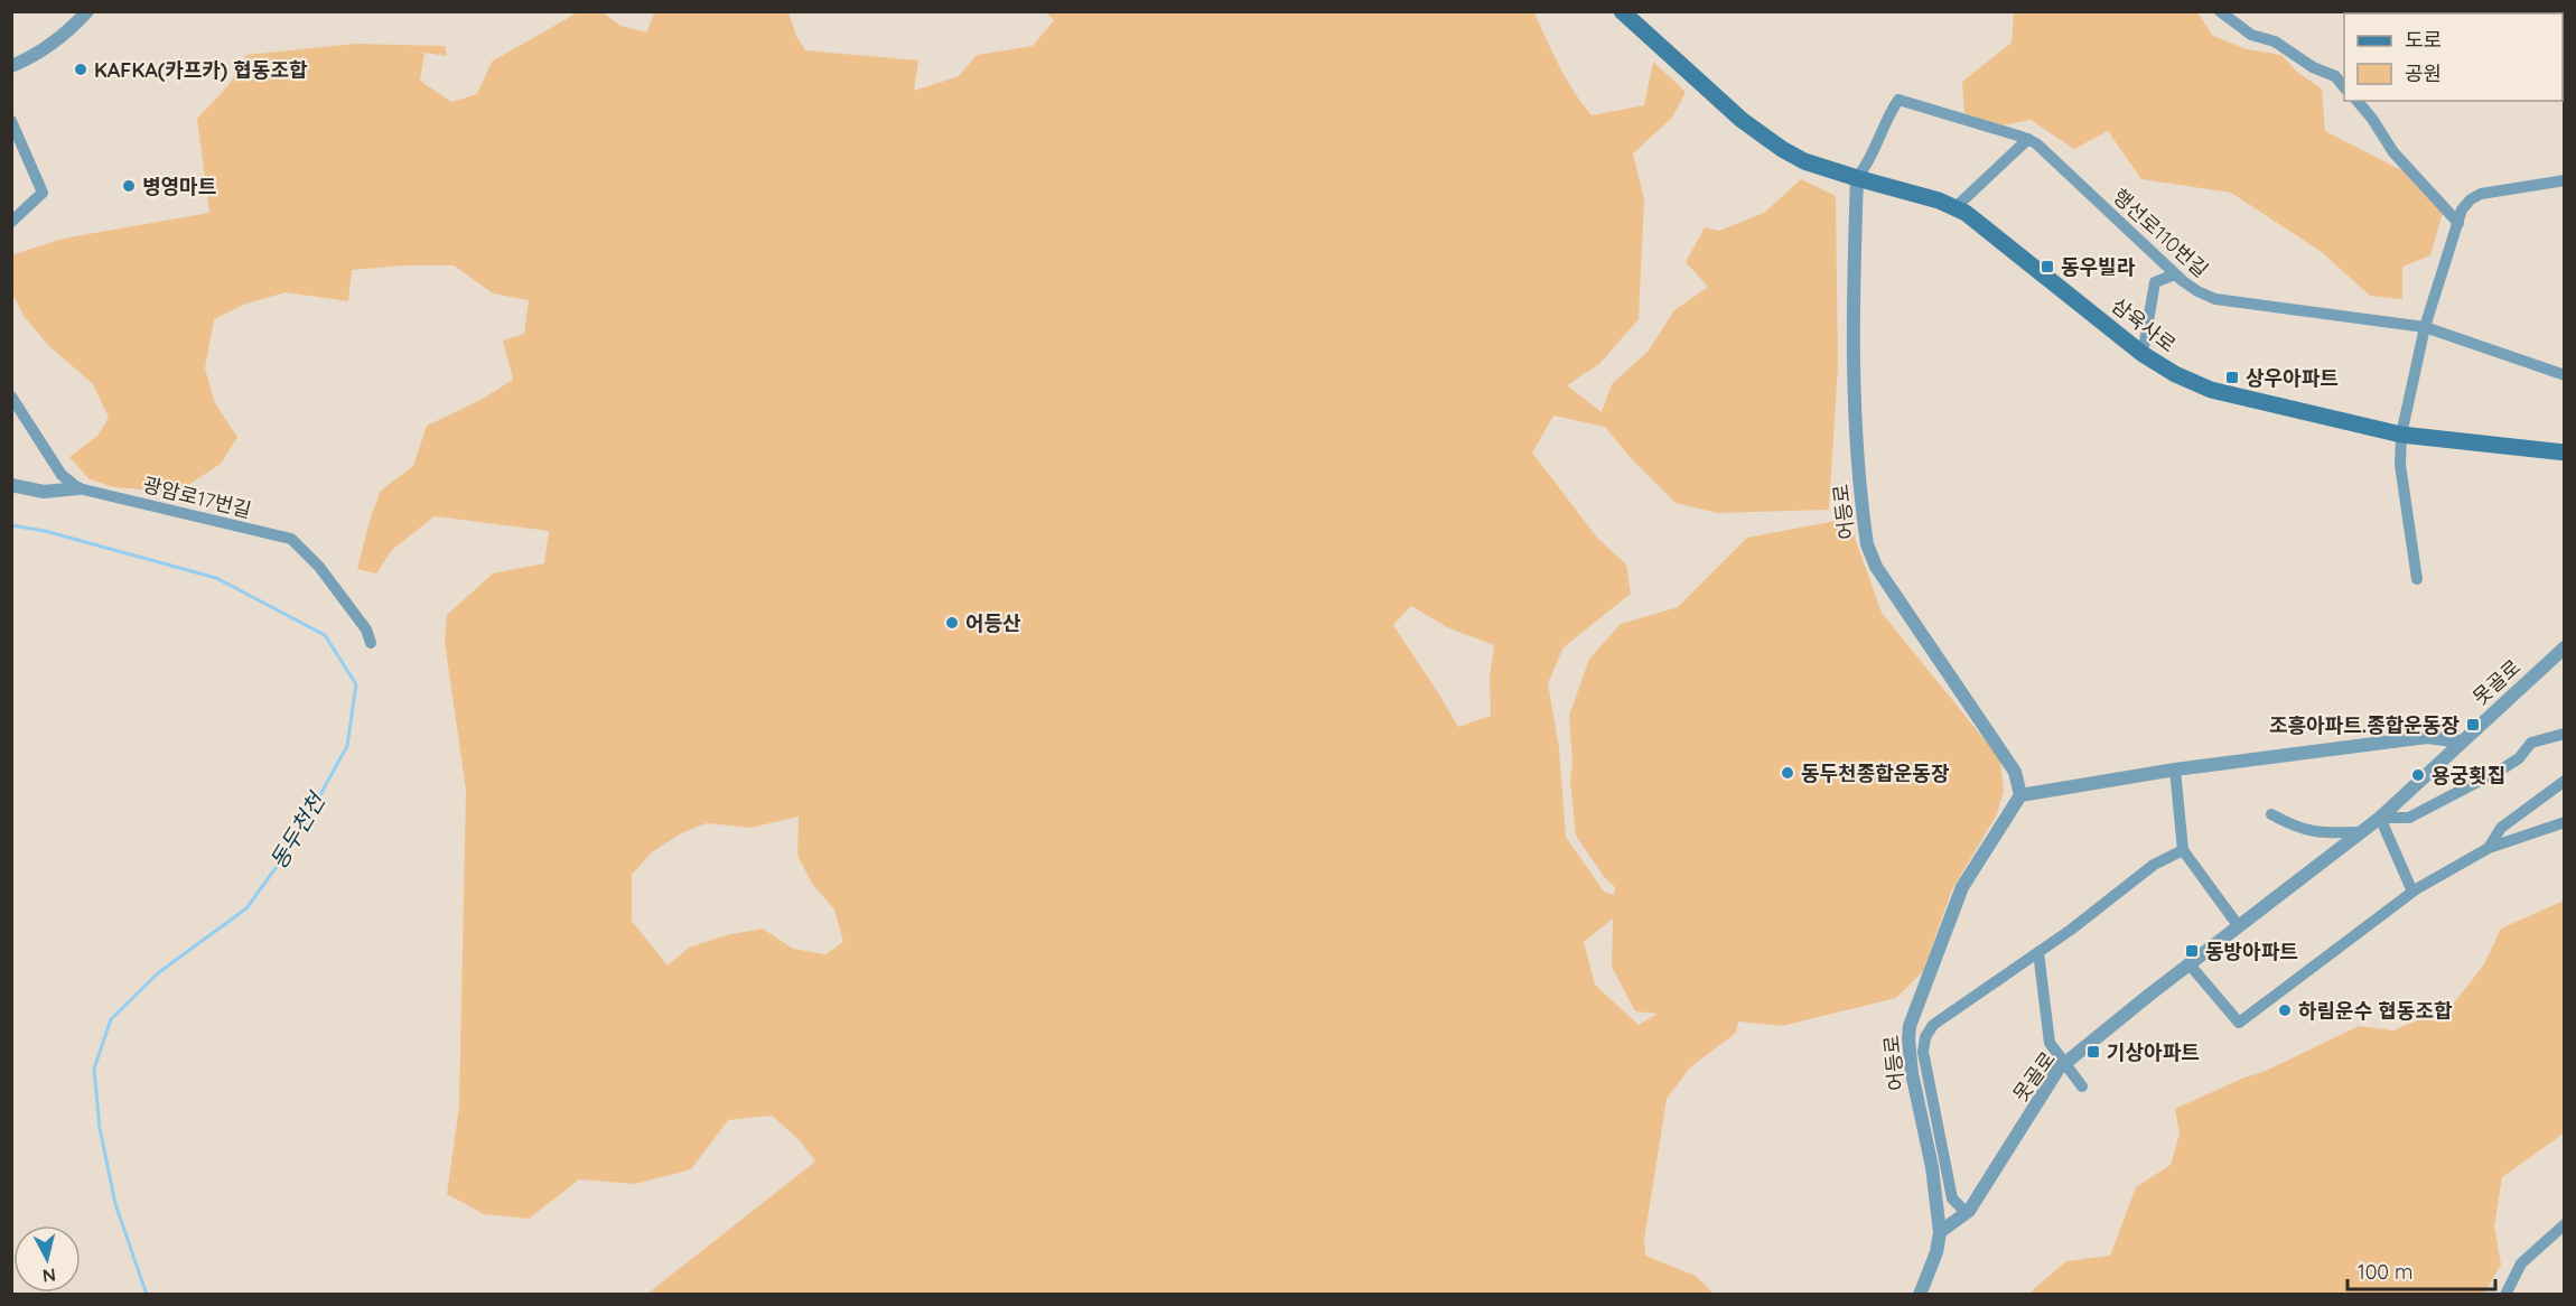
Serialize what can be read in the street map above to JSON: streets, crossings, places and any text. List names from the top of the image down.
{
  "streets": {
    "main road": ["삼육사로"],
    "street": [
      "행선로110번길",
      "광암로17번길",
      "어등로",
      "못골로"
    ]
  },
  "crossings": [
    ["행선로110번길", "삼육사로"],
    ["행선로110번길", "어등로"],
    ["삼육사로", "어등로"],
    ["어등로", "못골로"]
  ],
  "water": ["동두천천"],
  "places": {
    "other": [
      "KAFKA(카프카) 협동조합",
      "병영마트",
      "어등산",
      "동두천종합운동장",
      "용궁횟집",
      "하림운수 협동조합"
    ],
    "transit": [
      "동우빌라",
      "상우아파트",
      "조흥아파트.종합운동장",
      "동방아파트",
      "기상아파트"
    ]
  },
  "legend": ["도로", "공원"],
  "scale_bar": "100 m",
  "north": "bottom"
}
